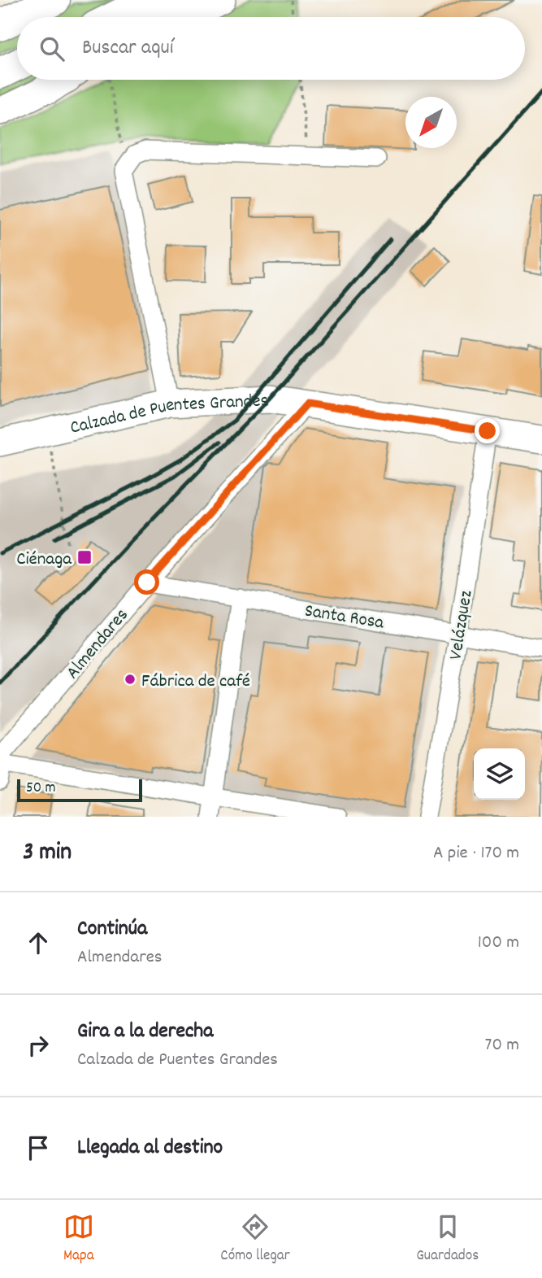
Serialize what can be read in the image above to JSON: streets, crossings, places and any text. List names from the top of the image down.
{
  "streets": {
    "main road": ["Calzada de Puentes Grandes"],
    "street": ["Santa Rosa", "Velázquez", "Almendares"]
  },
  "crossings": [
    ["Calzada de Puentes Grandes", "Velázquez"],
    ["Calzada de Puentes Grandes", "Almendares"],
    ["Santa Rosa", "Velázquez"],
    ["Santa Rosa", "Almendares"]
  ],
  "places": {
    "transit": ["Ciénaga"],
    "other": ["Fábrica de café"]
  },
  "scale_bar": "50 m",
  "north": "bottom left",
  "page": {
    "search": "Buscar aquí",
    "scale": "50 m",
    "heading": ["3 min", "A pie · 170 m"],
    "list": [
      ["Continúa", "Almendares", "100 m"],
      ["Gira a la derecha", "Calzada de Puentes Grandes", "70 m"],
      "Llegada al destino"
    ],
    "nav": ["Mapa", "Cómo llegar", "Guardados"]
  }
}
